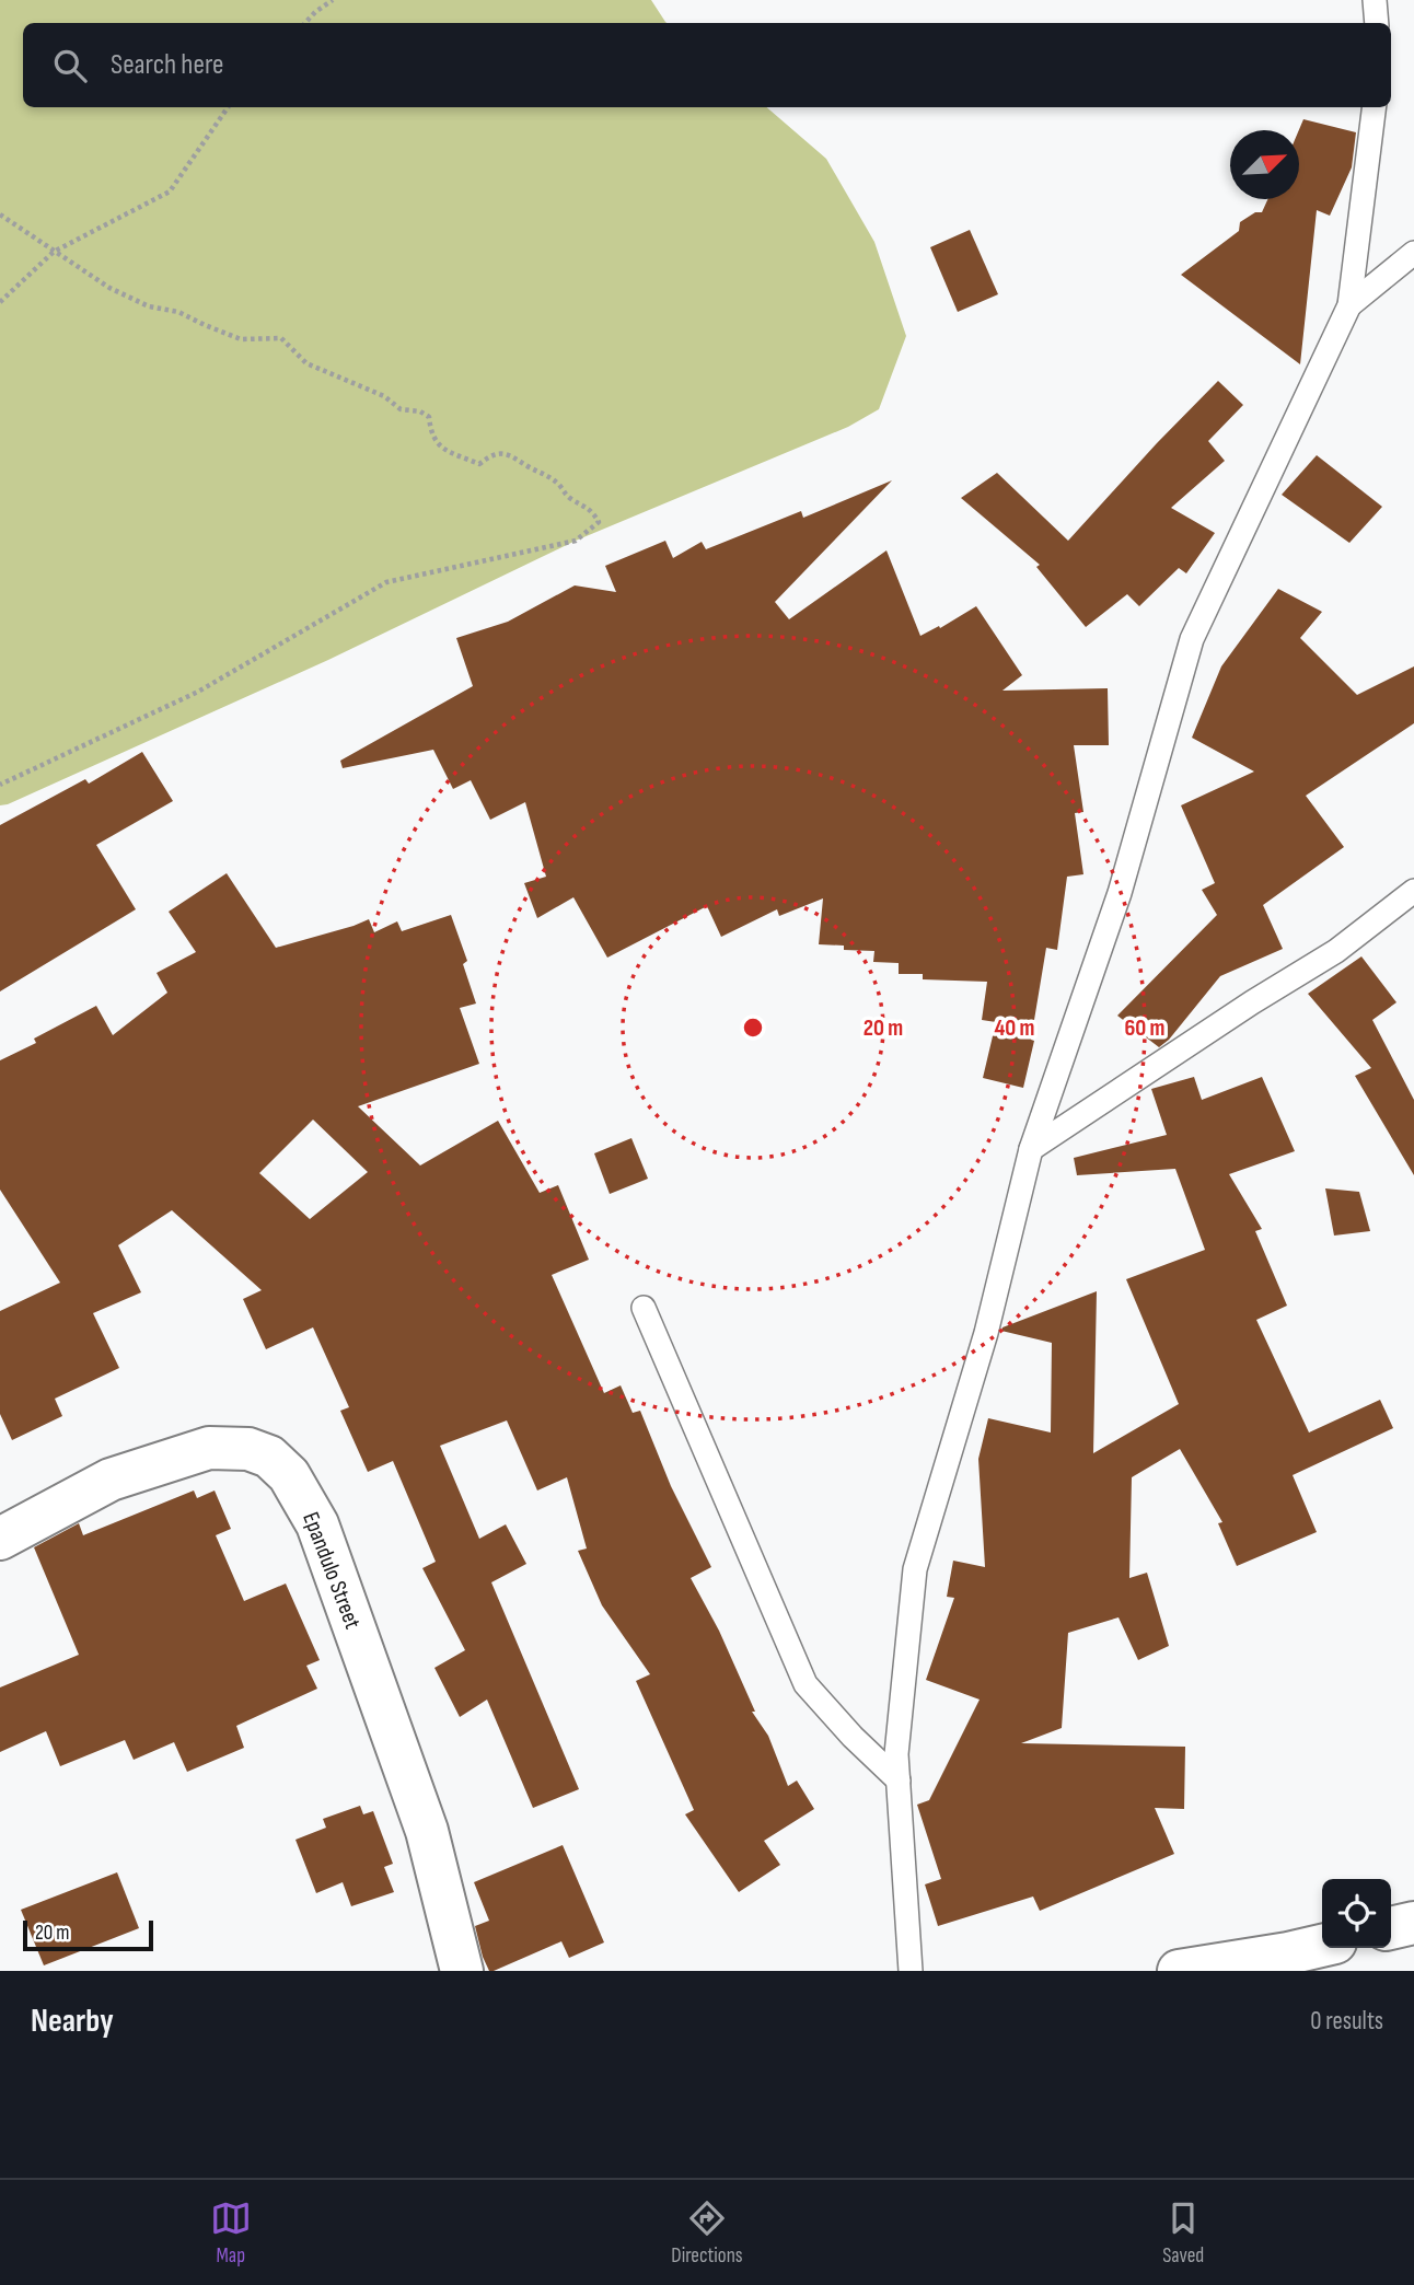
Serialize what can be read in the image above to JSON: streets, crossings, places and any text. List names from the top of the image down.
{
  "streets": {
    "street": ["Epandulo Street"]
  },
  "scale_bar": "20 m",
  "north": "top right",
  "page": {
    "search": "Search here",
    "scale": "20 m",
    "heading": ["Nearby", "0 results"],
    "nav": ["Map", "Directions", "Saved"]
  },
  "rings": ["20 m", "40 m", "60 m"]
}
